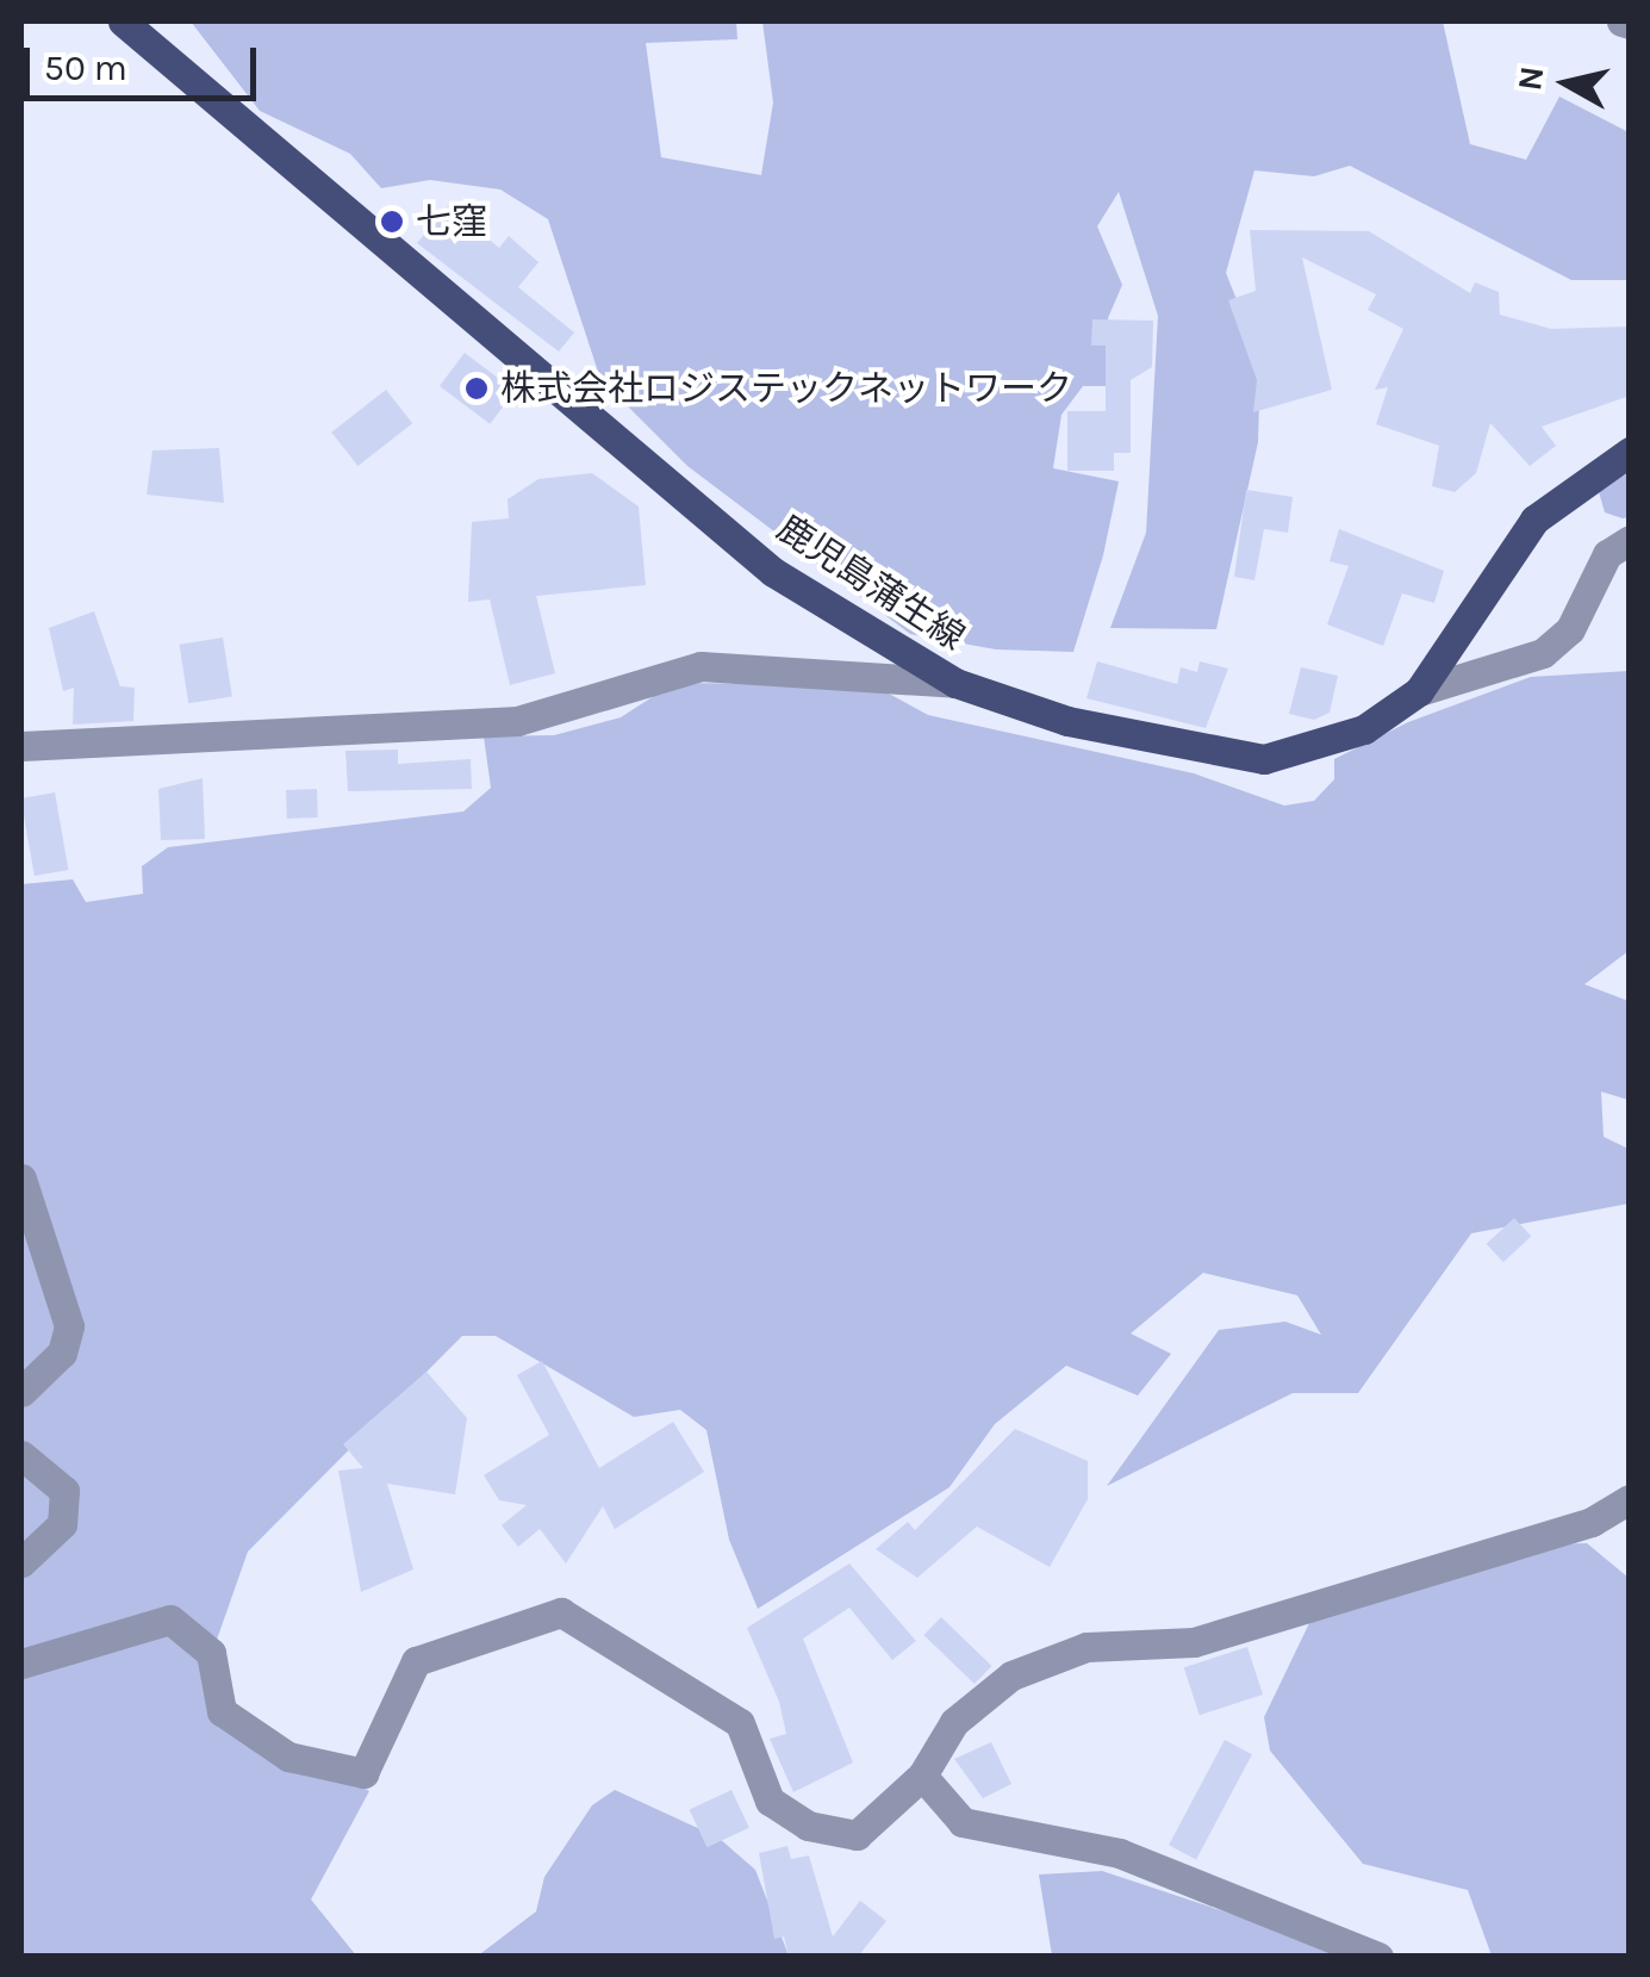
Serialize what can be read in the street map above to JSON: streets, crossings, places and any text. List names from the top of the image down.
{
  "streets": {
    "main road": ["鹿児島蒲生線"]
  },
  "places": ["七窪", "株式会社ロジステックネットワーク"],
  "scale_bar": "50 m",
  "north": "left"
}
